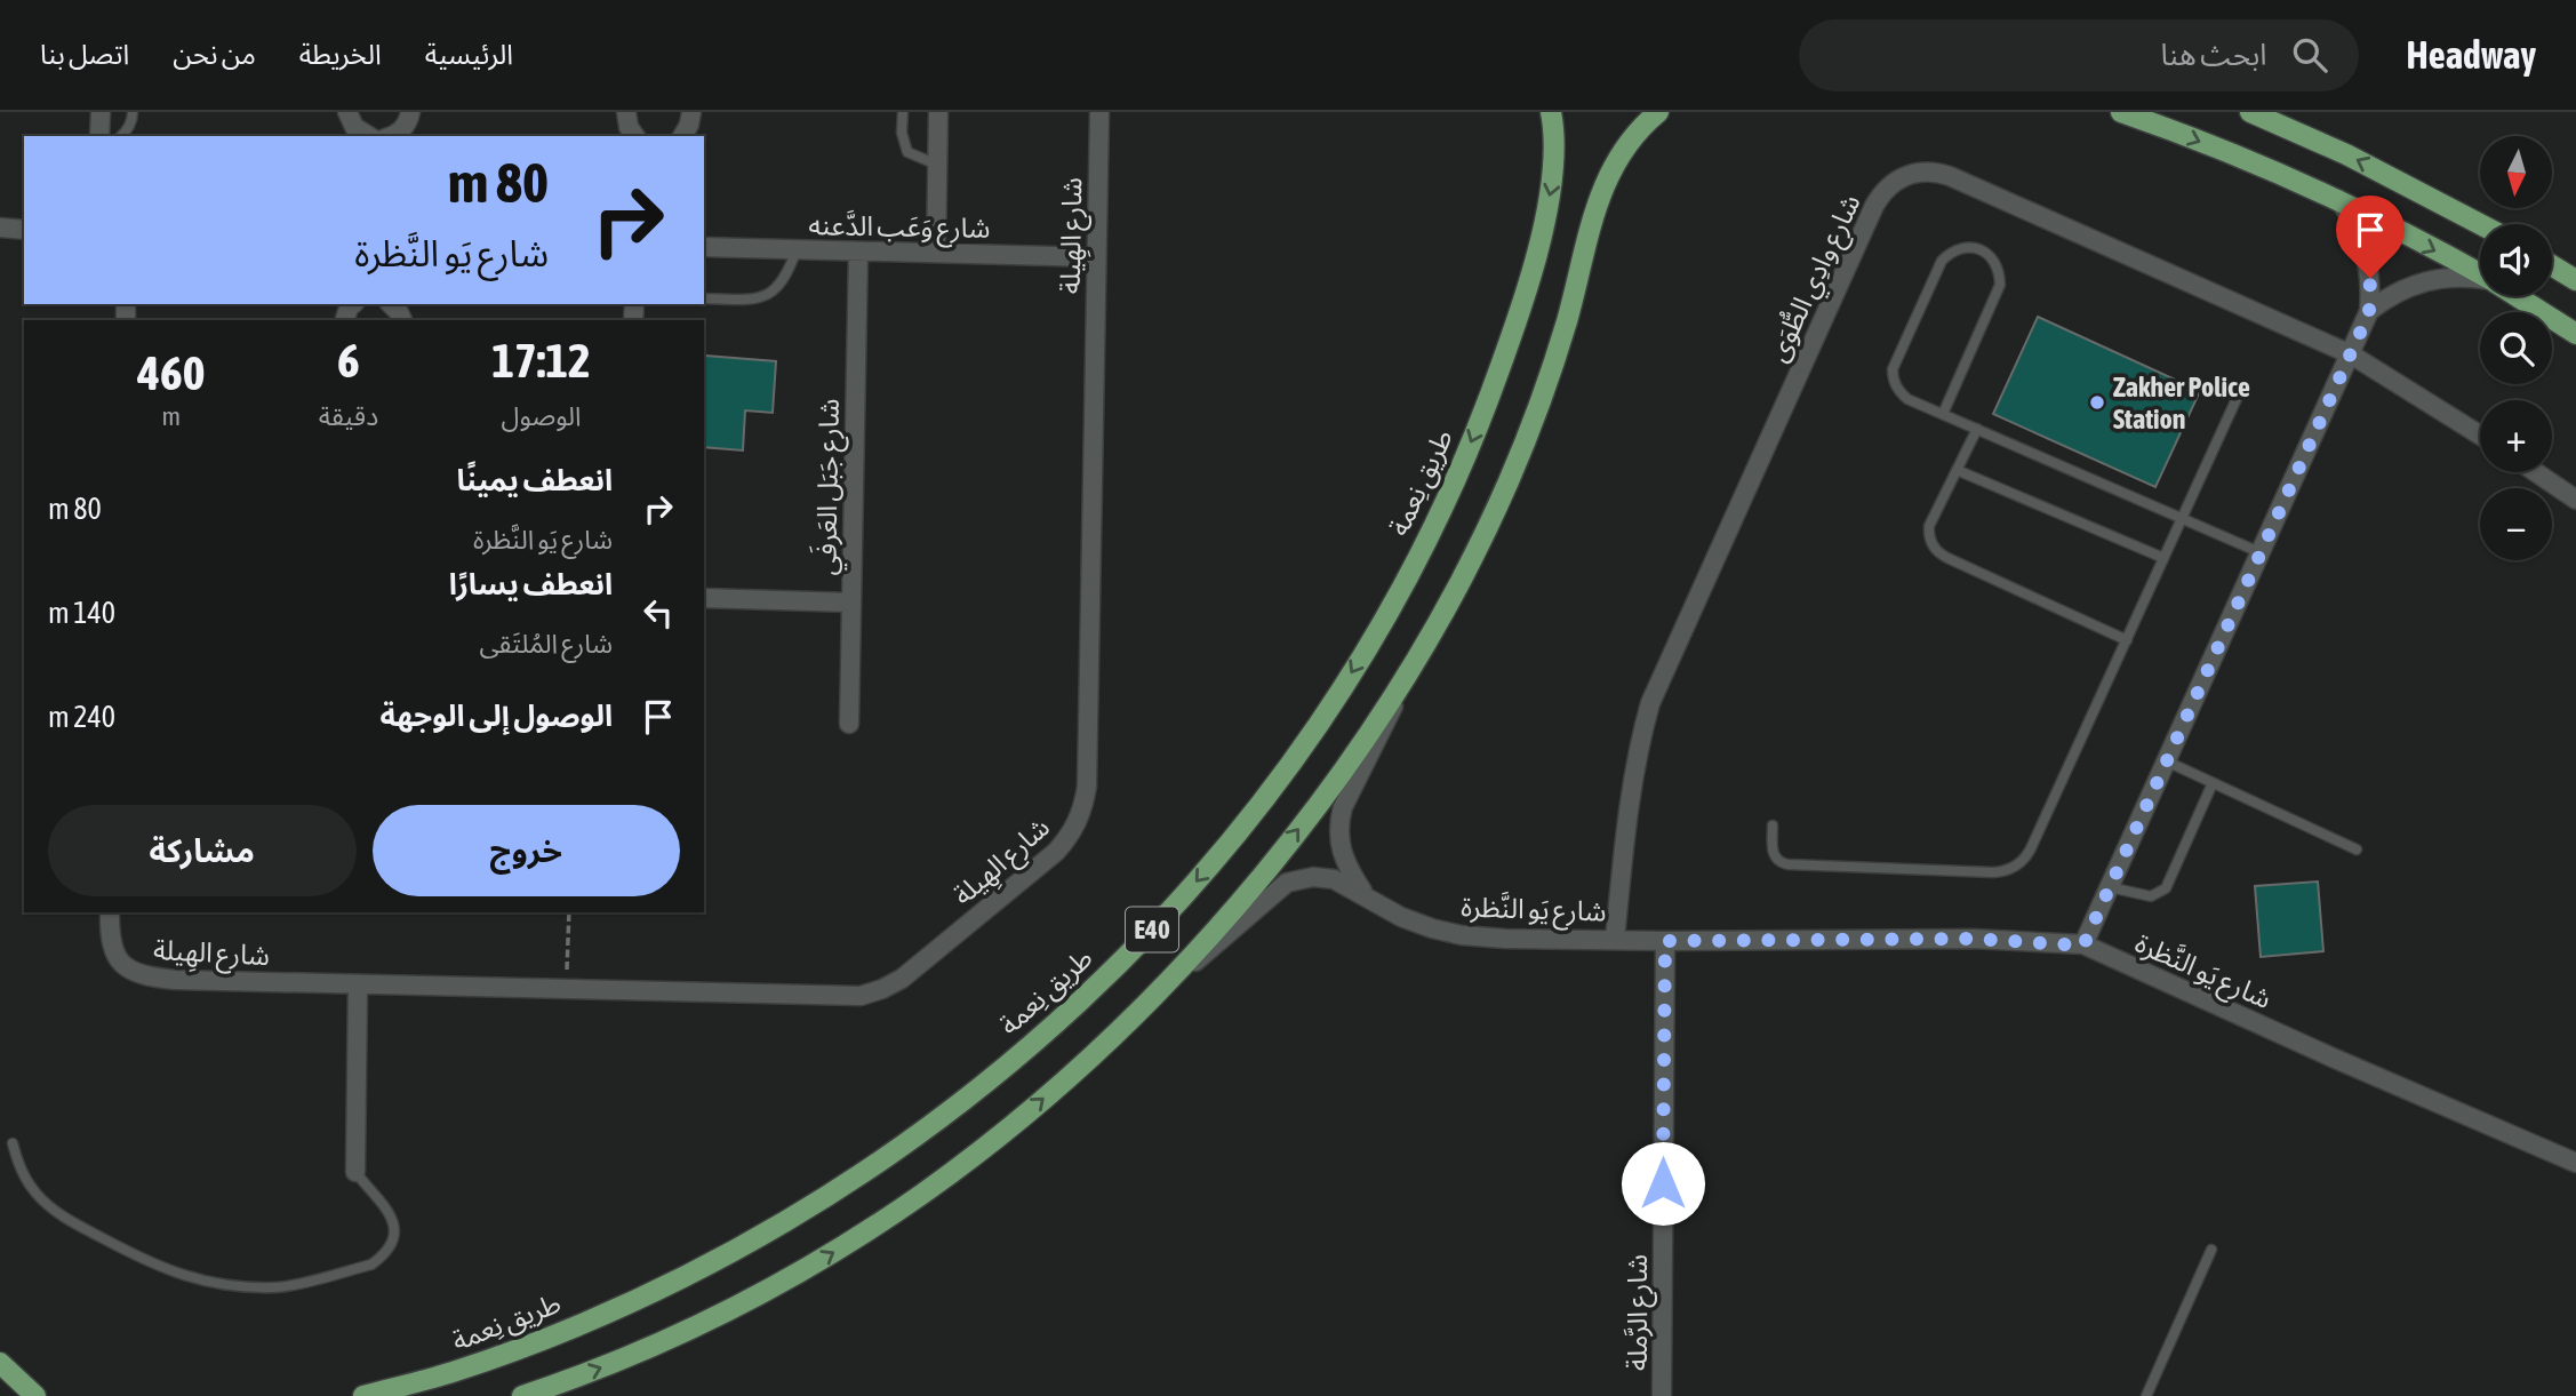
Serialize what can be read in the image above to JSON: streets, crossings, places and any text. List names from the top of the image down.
{
  "streets": {
    "main road": ["طريق نِعمة", "E40"],
    "street": [
      "شارع وَعَب الدَّعنه",
      "شارع الهِيلة",
      "شارع وادِي الطُّوَى",
      "شارع جَبَل العَرفَي",
      "شارع يَو النَّظرة",
      "شارع الرَّملة"
    ]
  },
  "crossings": [
    ["شارع وَعَب الدَّعنه", "شارع الهِيلة"],
    ["شارع وَعَب الدَّعنه", "شارع جَبَل العَرفَي"],
    ["شارع وادِي الطُّوَى", "شارع يَو النَّظرة"],
    ["شارع يَو النَّظرة", "E40"],
    ["شارع يَو النَّظرة", "شارع الرَّملة"]
  ],
  "places": ["Zakher Police Station"],
  "north": "bottom",
  "page": {
    "header": "Headway",
    "search": "ابحث هنا",
    "nav": [
      "الرئيسية",
      "الخريطة",
      "من نحن",
      "اتصل بنا"
    ],
    "map_buttons": ["+", "−"],
    "turn": ["80 m", "شارع يَو النَّظرة"],
    "eta": [
      "17:12",
      "الوصول",
      "6",
      "دقيقة",
      "460",
      "m"
    ],
    "list": [
      {
        "name": "انعطف يمينًا",
        "note": "شارع يَو النَّظرة",
        "value": "80 m"
      },
      {
        "name": "انعطف يسارًا",
        "note": "شارع المُلتَقى",
        "value": "140 m"
      },
      {
        "name": "الوصول إلى الوجهة",
        "value": "240 m"
      }
    ],
    "buttons": ["خروج", "مشاركة"]
  }
}
